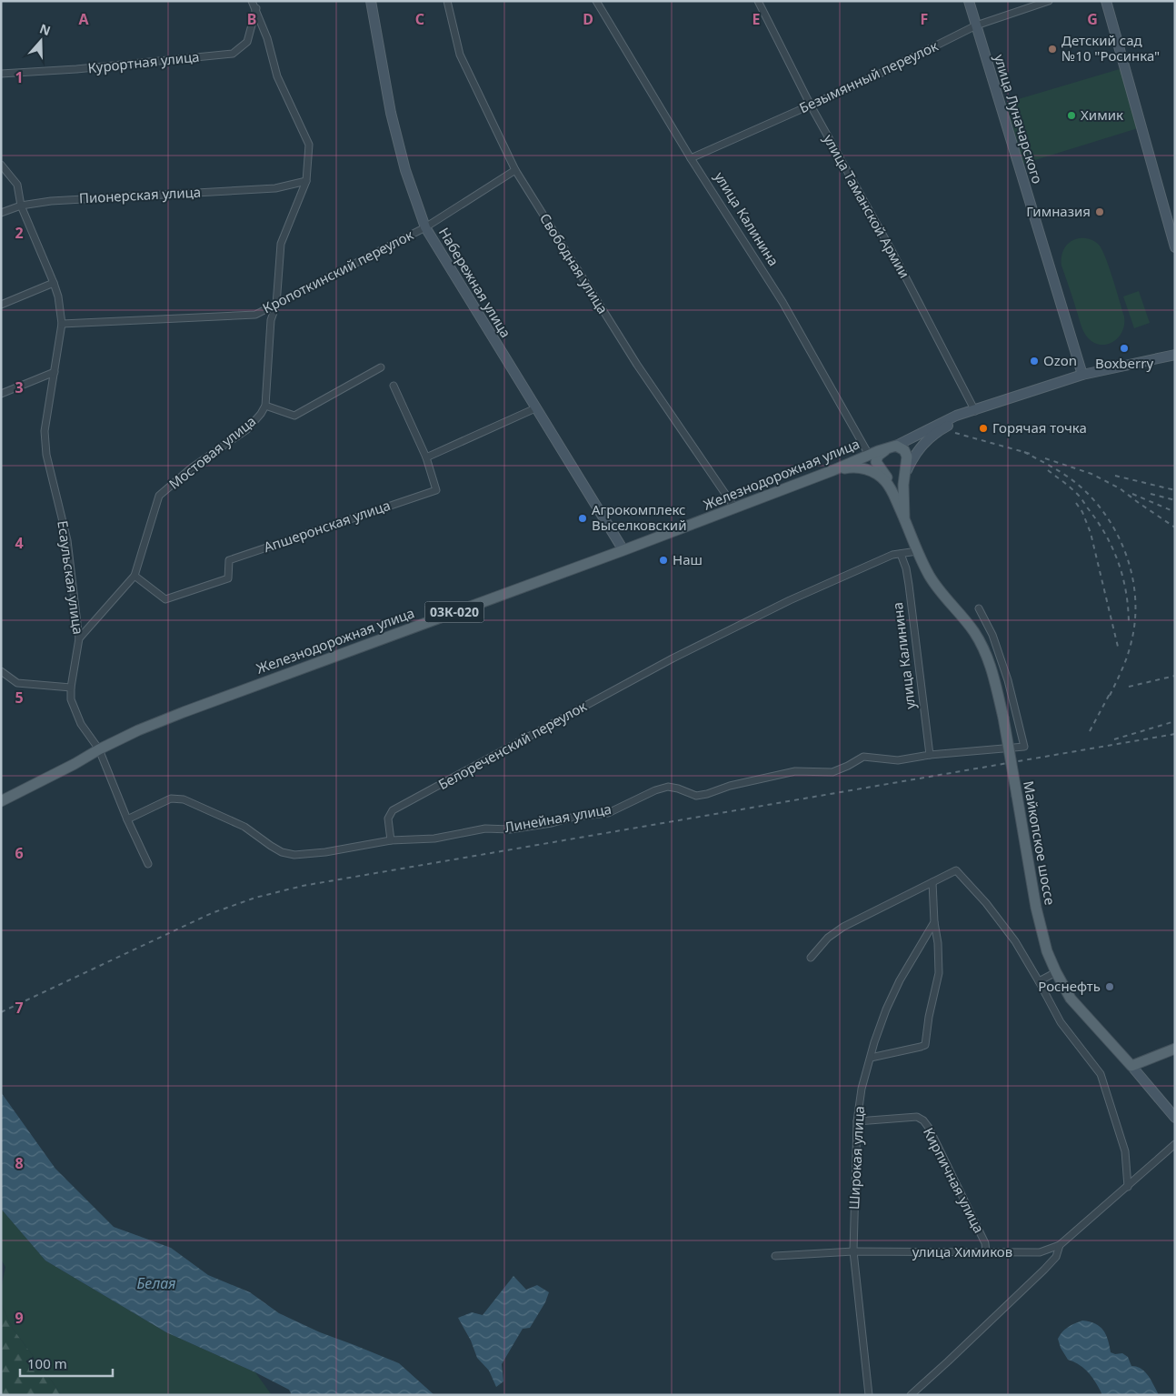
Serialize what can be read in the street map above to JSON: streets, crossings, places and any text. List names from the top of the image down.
{
  "streets": {
    "main road": ["Железнодорожная улица", "03К-020", "Майкопское шоссе"],
    "street": [
      "Курортная улица",
      "Безымянный переулок",
      "улица Луначарского",
      "Пионерская улица",
      "улица Таманской Армии",
      "улица Калинина",
      "Свободная улица",
      "Кропоткинский переулок",
      "Набережная улица",
      "Мостовая улица",
      "Апшеронская улица",
      "Есаульская улица",
      "Белореченский переулок",
      "Линейная улица",
      "Широкая улица",
      "Кирпичная улица",
      "улица Химиков"
    ]
  },
  "crossings": [
    ["Курортная улица", "Мостовая улица"],
    ["Безымянный переулок", "улица Луначарского"],
    ["Безымянный переулок", "улица Таманской Армии"],
    ["Безымянный переулок", "улица Калинина"],
    ["улица Луначарского", "Железнодорожная улица"],
    ["Пионерская улица", "Мостовая улица"],
    ["Пионерская улица", "Есаульская улица"],
    ["улица Таманской Армии", "Железнодорожная улица"],
    ["улица Калинина", "Железнодорожная улица"],
    ["улица Калинина", "Белореченский переулок"],
    ["улица Калинина", "Линейная улица"],
    ["Свободная улица", "Кропоткинский переулок"],
    ["Свободная улица", "Железнодорожная улица"],
    ["Кропоткинский переулок", "Набережная улица"],
    ["Кропоткинский переулок", "Мостовая улица"],
    ["Кропоткинский переулок", "Есаульская улица"],
    ["Набережная улица", "Железнодорожная улица"],
    ["Мостовая улица", "Апшеронская улица"],
    ["Мостовая улица", "Есаульская улица"],
    ["Железнодорожная улица", "Есаульская улица"],
    ["Белореченский переулок", "Линейная улица"],
    ["Белореченский переулок", "Майкопское шоссе"],
    ["Широкая улица", "Кирпичная улица"],
    ["Широкая улица", "улица Химиков"],
    ["Кирпичная улица", "улица Химиков"]
  ],
  "water": ["Белая"],
  "places": [
    "Детский сад №10 \"Росинка\"",
    "Химик",
    "Гимназия",
    "Boxberry",
    "Ozon",
    "Горячая точка",
    "Агрокомплекс Выселковский",
    "Наш",
    "Роснефть"
  ],
  "scale_bar": "100 m",
  "north": "top",
  "grid": {
    "columns": [
      "A",
      "B",
      "C",
      "D",
      "E",
      "F",
      "G"
    ],
    "rows": [
      "1",
      "2",
      "3",
      "4",
      "5",
      "6",
      "7",
      "8",
      "9"
    ]
  }
}
